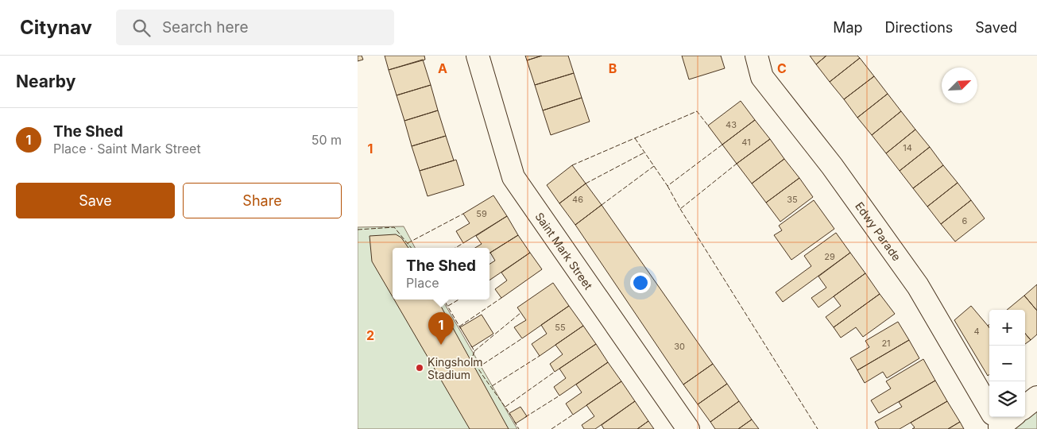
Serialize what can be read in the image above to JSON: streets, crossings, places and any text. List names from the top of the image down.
{
  "streets": {
    "street": ["Edwy Parade", "Saint Mark Street"]
  },
  "places": ["Kingsholm Stadium"],
  "house_numbers": [
    "43",
    "41",
    "14",
    "46",
    "35",
    "59",
    "6",
    "29",
    "55",
    "4",
    "21",
    "30"
  ],
  "north": "top right",
  "page": {
    "header": "Citynav",
    "search": "Search here",
    "nav": ["Map", "Directions", "Saved"],
    "heading": "Nearby",
    "list": [
      {
        "mark": "1",
        "name": "The Shed",
        "note": "Place · Saint Mark Street",
        "value": "50 m"
      }
    ],
    "buttons": ["Save", "Share"],
    "popup": ["The Shed", "Place"],
    "map_buttons": ["+", "−"],
    "pins": "1"
  },
  "grid": {
    "columns": ["A", "B", "C"],
    "rows": ["1", "2"]
  }
}
